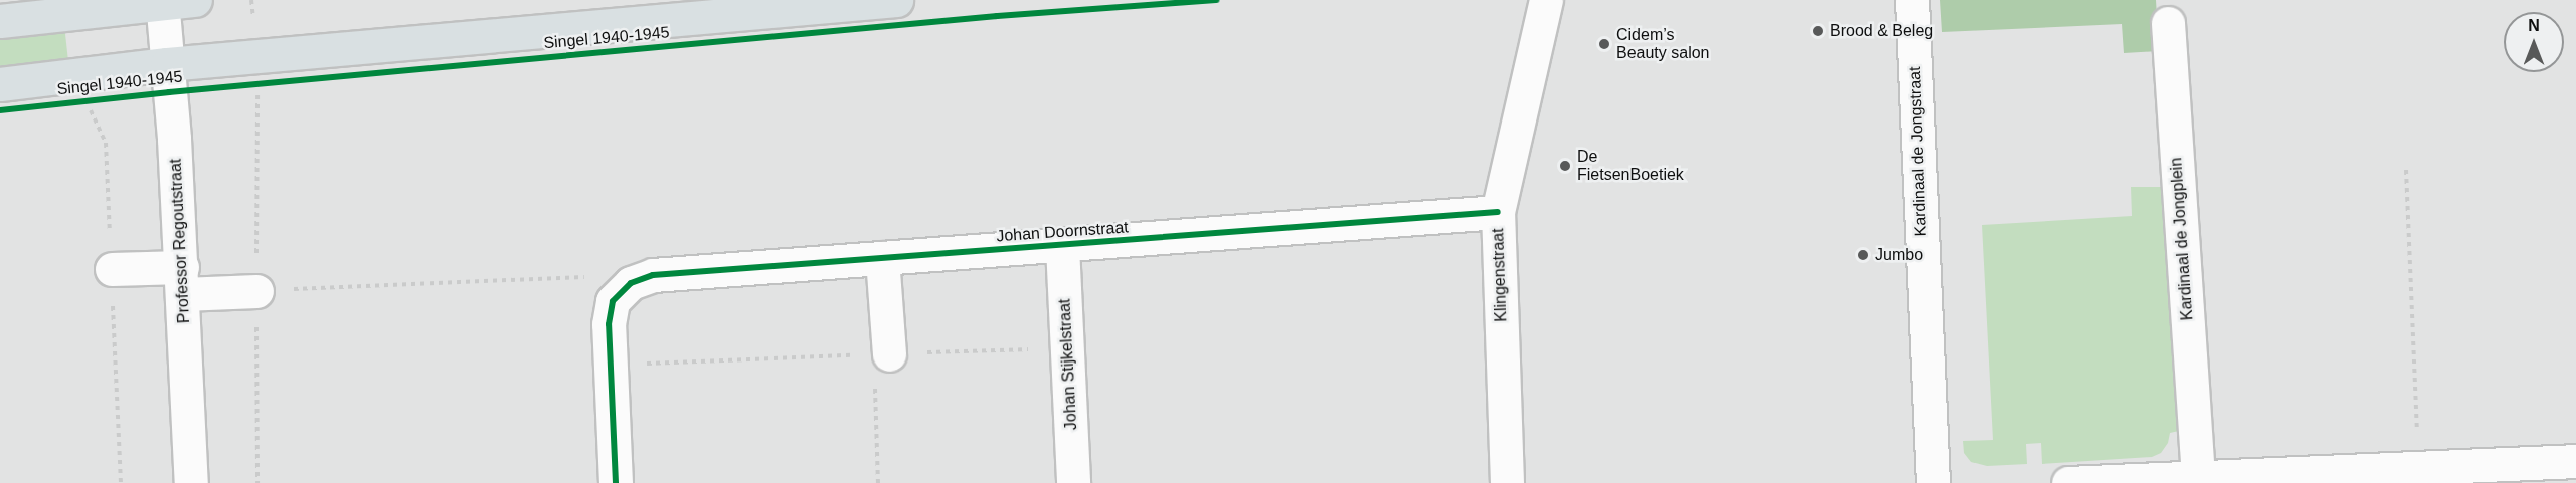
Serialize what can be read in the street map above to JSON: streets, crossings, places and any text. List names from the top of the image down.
{
  "streets": {
    "main road": ["Singel 1940-1945"],
    "street": [
      "Kardinaal de Jongstraat",
      "Johan Doornstraat",
      "Kardinaal de Jongplein",
      "Professor Regoutstraat",
      "Klingenstraat",
      "Johan Stijkelstraat"
    ]
  },
  "crossings": [
    ["Singel 1940-1945", "Professor Regoutstraat"],
    ["Johan Doornstraat", "Klingenstraat"],
    ["Johan Doornstraat", "Johan Stijkelstraat"]
  ],
  "places": [
    "Brood & Beleg",
    "Cidem’s Beauty salon",
    "De FietsenBoetiek",
    "Jumbo"
  ],
  "north": "top"
}
